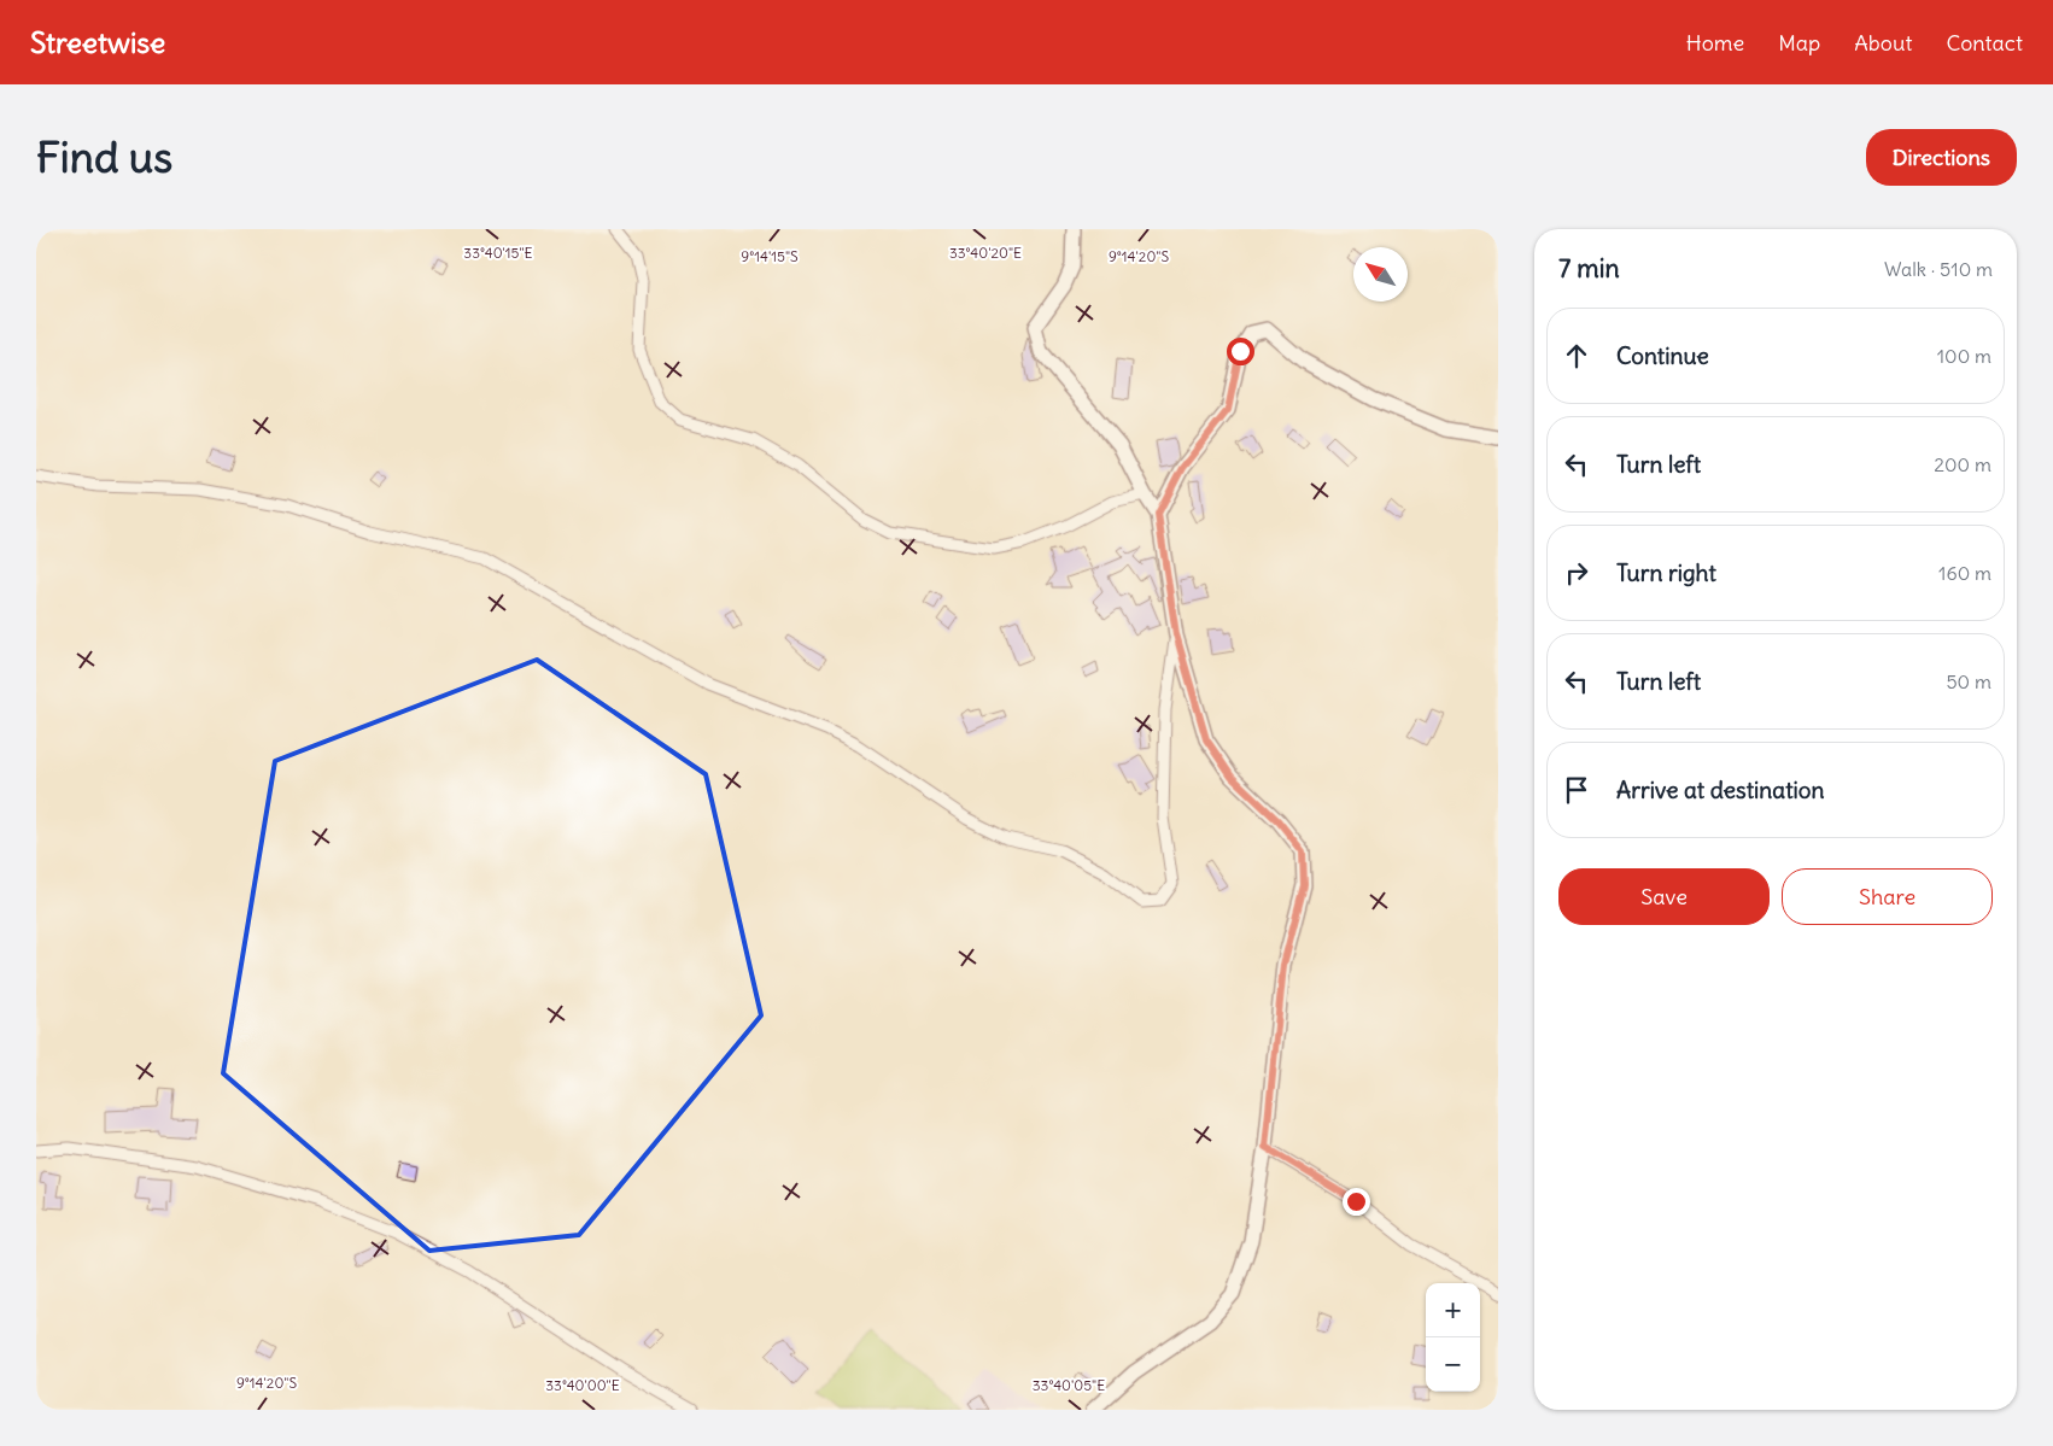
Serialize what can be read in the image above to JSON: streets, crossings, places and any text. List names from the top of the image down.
{
  "north": "top left",
  "page": {
    "header": "Streetwise",
    "nav": [
      "Home",
      "Map",
      "About",
      "Contact"
    ],
    "buttons": [
      "Directions",
      ["Save", "Share"]
    ],
    "title": "Find us",
    "heading": ["7 min", "Walk · 510 m"],
    "list": [
      ["Continue", "100 m"],
      ["Turn left", "200 m"],
      ["Turn right", "160 m"],
      ["Turn left", "50 m"],
      "Arrive at destination"
    ],
    "map_buttons": ["+", "−"]
  },
  "coordinates": [
    "33°40'15\"E",
    "33°40'20\"E",
    "9°14'20\"S",
    "9°14'15\"S",
    "33°40'00\"E",
    "33°40'05\"E"
  ]
}
